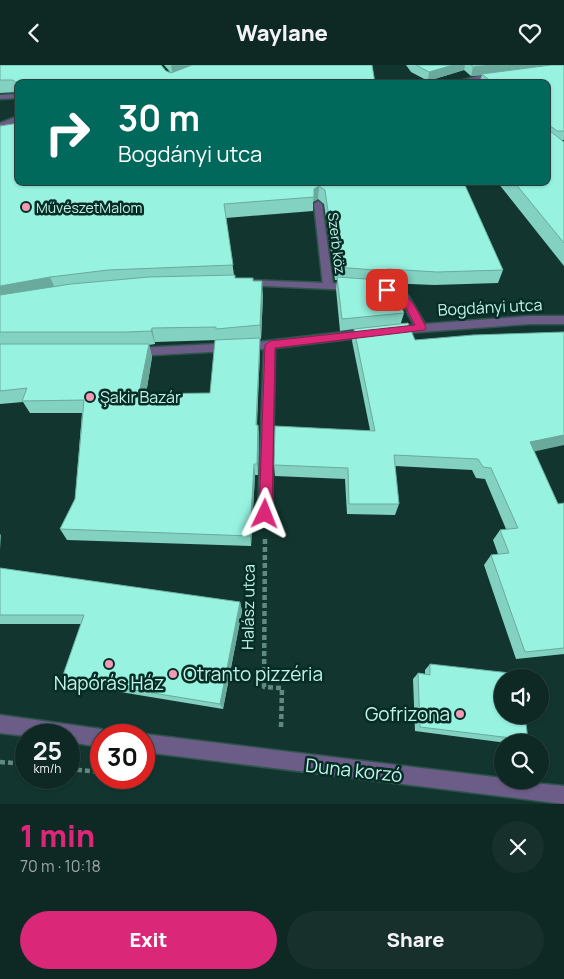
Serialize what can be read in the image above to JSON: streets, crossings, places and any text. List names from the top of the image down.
{
  "streets": {
    "street": ["Szerb köz", "Bogdányi utca", "Duna korzó"],
    "path": ["Halász utca"]
  },
  "crossings": [
    ["Halász utca", "Duna korzó"]
  ],
  "places": [
    "MűvészetMalom",
    "Şakir Bazár",
    "Napórás Ház",
    "Otranto pizzéria",
    "Gofrizona"
  ],
  "page": {
    "header": "Waylane",
    "turn": ["30 m", "Bogdányi utca"],
    "speed": "25 km/h",
    "limit": "30",
    "heading": ["1 min", "70 m · 10:18"],
    "buttons": ["Exit", "Share"]
  }
}
